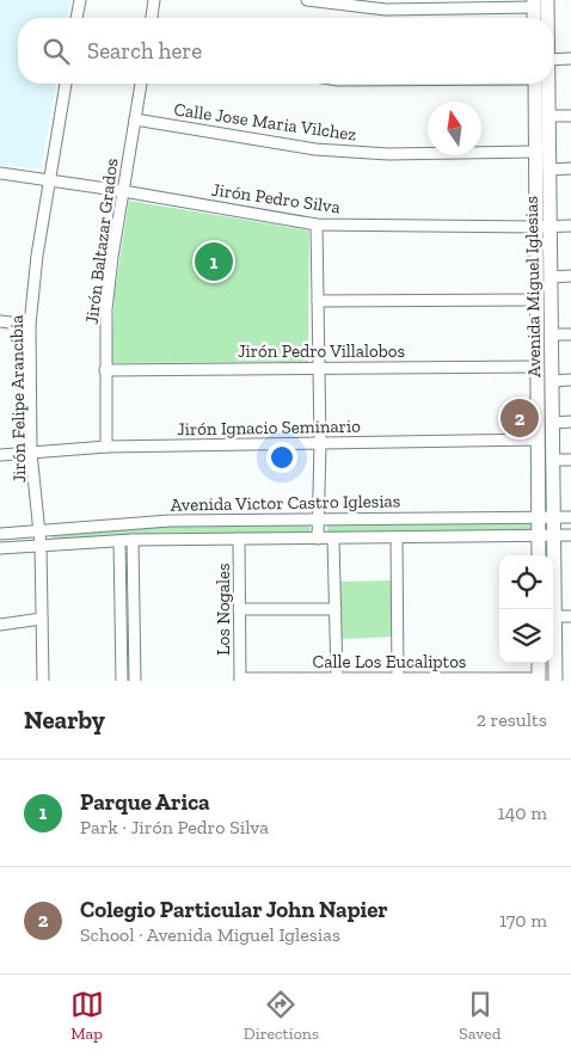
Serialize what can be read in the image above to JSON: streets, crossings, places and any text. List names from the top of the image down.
{
  "streets": {
    "main road": ["Avenida Miguel Iglesias"],
    "street": [
      "Calle Jose Maria Vilchez",
      "Jirón Pedro Silva",
      "Jirón Baltazar Grados",
      "Jirón Pedro Villalobos",
      "Jirón Felipe Arancibia",
      "Jirón Ignacio Seminario",
      "Avenida Victor Castro Iglesias",
      "Los Nogales",
      "Calle Los Eucaliptos"
    ]
  },
  "crossings": [
    ["Calle Jose Maria Vilchez", "Jirón Baltazar Grados"],
    ["Calle Jose Maria Vilchez", "Avenida Miguel Iglesias"],
    ["Jirón Pedro Silva", "Jirón Baltazar Grados"],
    ["Jirón Pedro Silva", "Avenida Miguel Iglesias"],
    ["Jirón Pedro Silva", "Jirón Felipe Arancibia"],
    ["Jirón Baltazar Grados", "Jirón Pedro Villalobos"],
    ["Jirón Baltazar Grados", "Jirón Ignacio Seminario"],
    ["Avenida Miguel Iglesias", "Jirón Pedro Villalobos"],
    ["Avenida Miguel Iglesias", "Jirón Ignacio Seminario"],
    ["Avenida Miguel Iglesias", "Avenida Victor Castro Iglesias"],
    ["Jirón Felipe Arancibia", "Jirón Ignacio Seminario"],
    ["Jirón Felipe Arancibia", "Avenida Victor Castro Iglesias"],
    ["Avenida Victor Castro Iglesias", "Los Nogales"],
    ["Los Nogales", "Calle Los Eucaliptos"]
  ],
  "north": "top",
  "page": {
    "search": "Search here",
    "pins": ["1", "2"],
    "heading": ["Nearby", "2 results"],
    "list": [
      {
        "mark": "1",
        "name": "Parque Arica",
        "note": "Park · Jirón Pedro Silva",
        "value": "140 m"
      },
      {
        "mark": "2",
        "name": "Colegio Particular John Napier",
        "note": "School · Avenida Miguel Iglesias",
        "value": "170 m"
      }
    ],
    "nav": ["Map", "Directions", "Saved"]
  }
}
